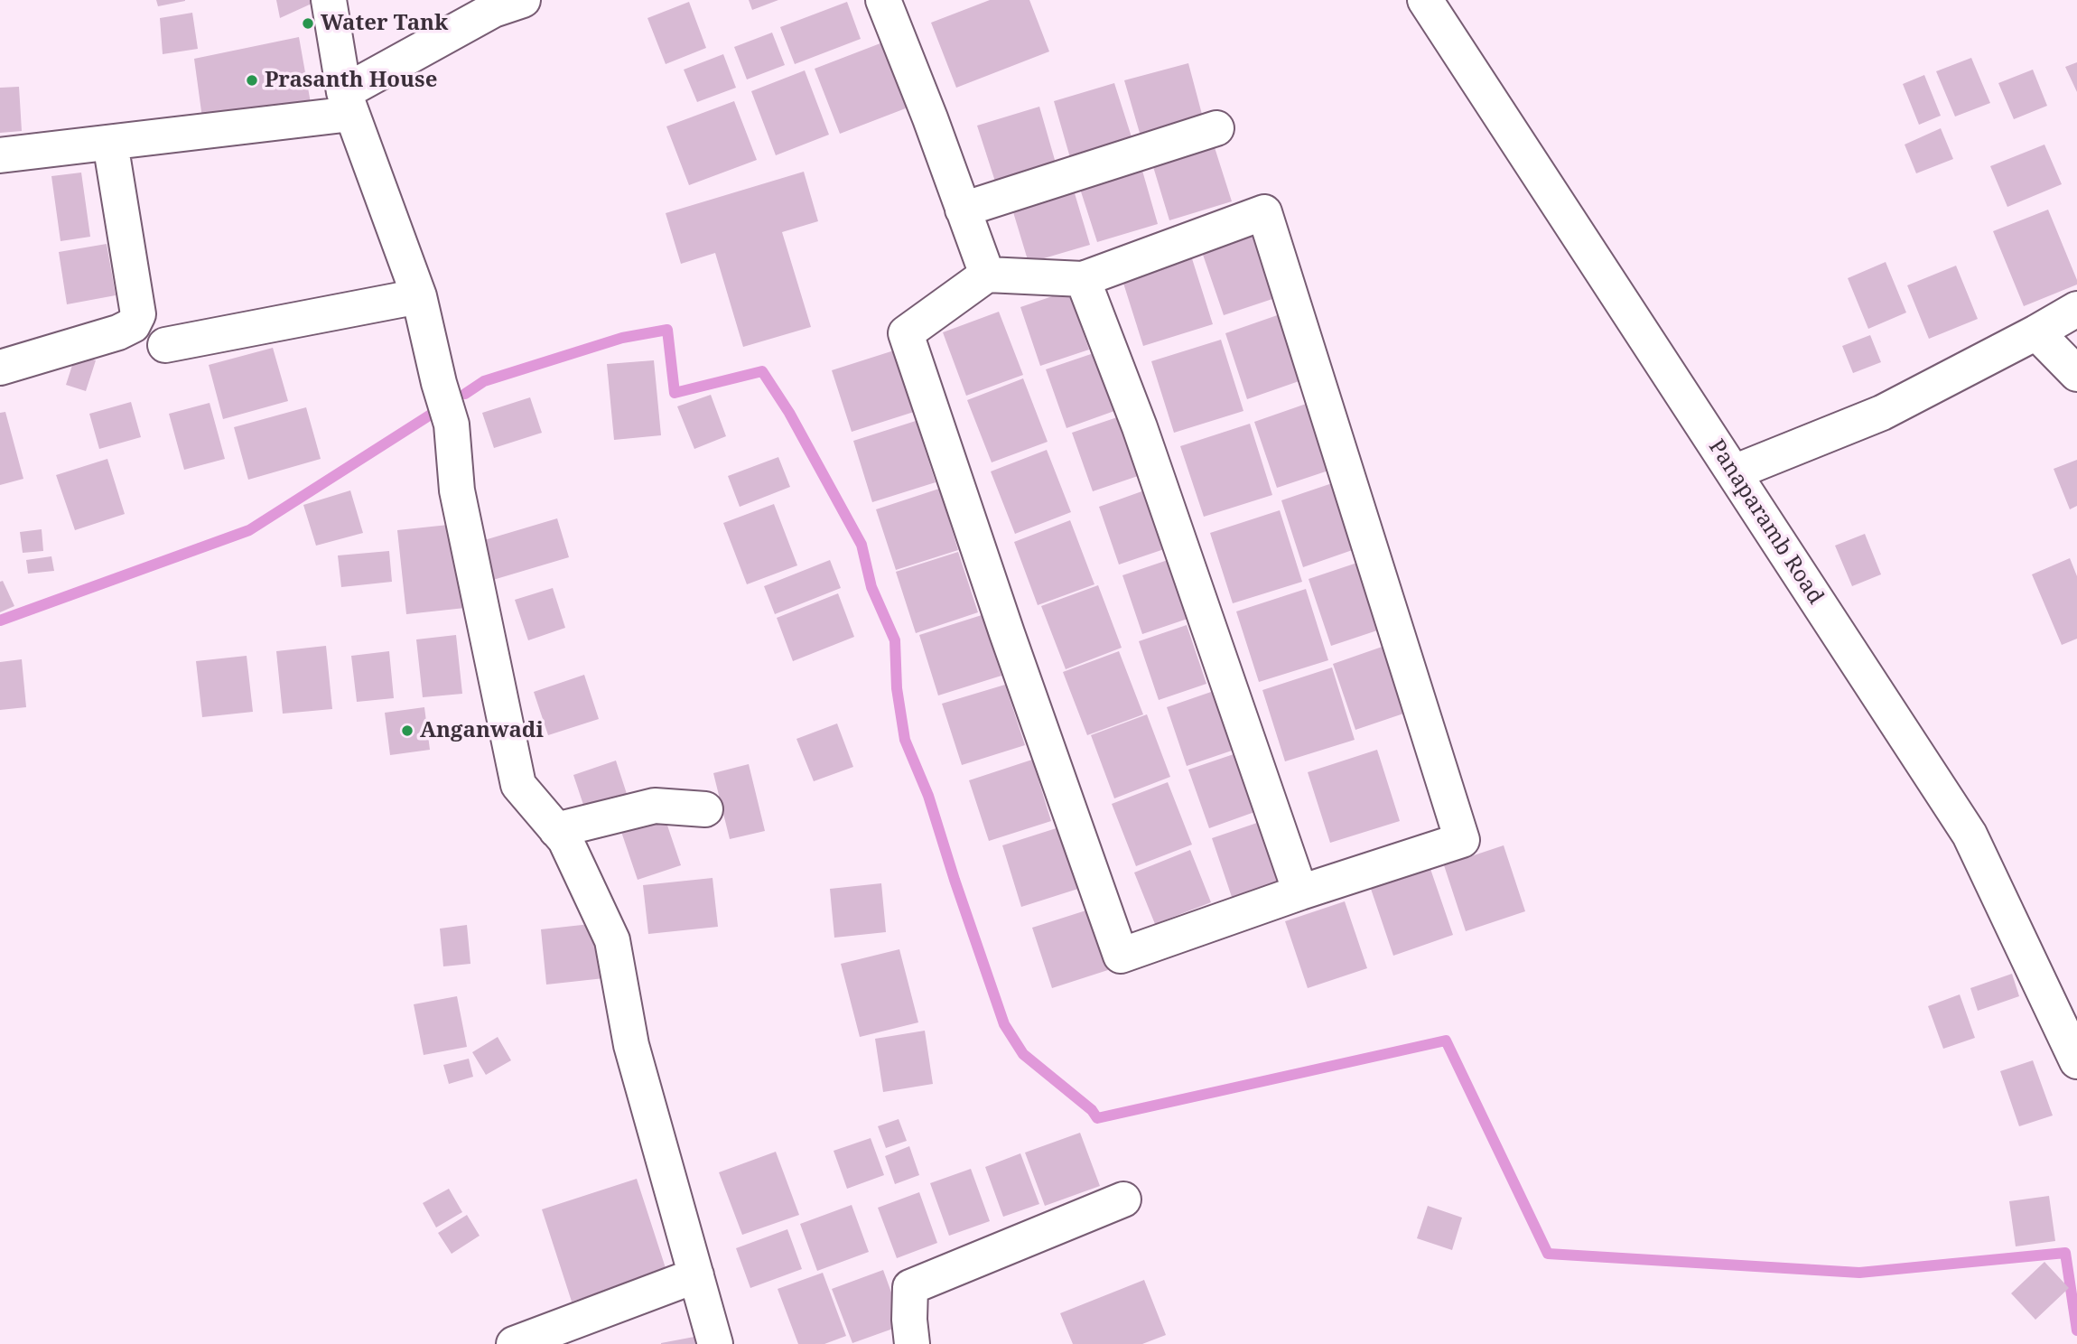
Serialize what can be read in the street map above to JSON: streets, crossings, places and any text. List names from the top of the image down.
{
  "streets": {
    "street": ["Panaparamb Road"]
  },
  "places": ["Water Tank", "Prasanth House", "Anganwadi"]
}
